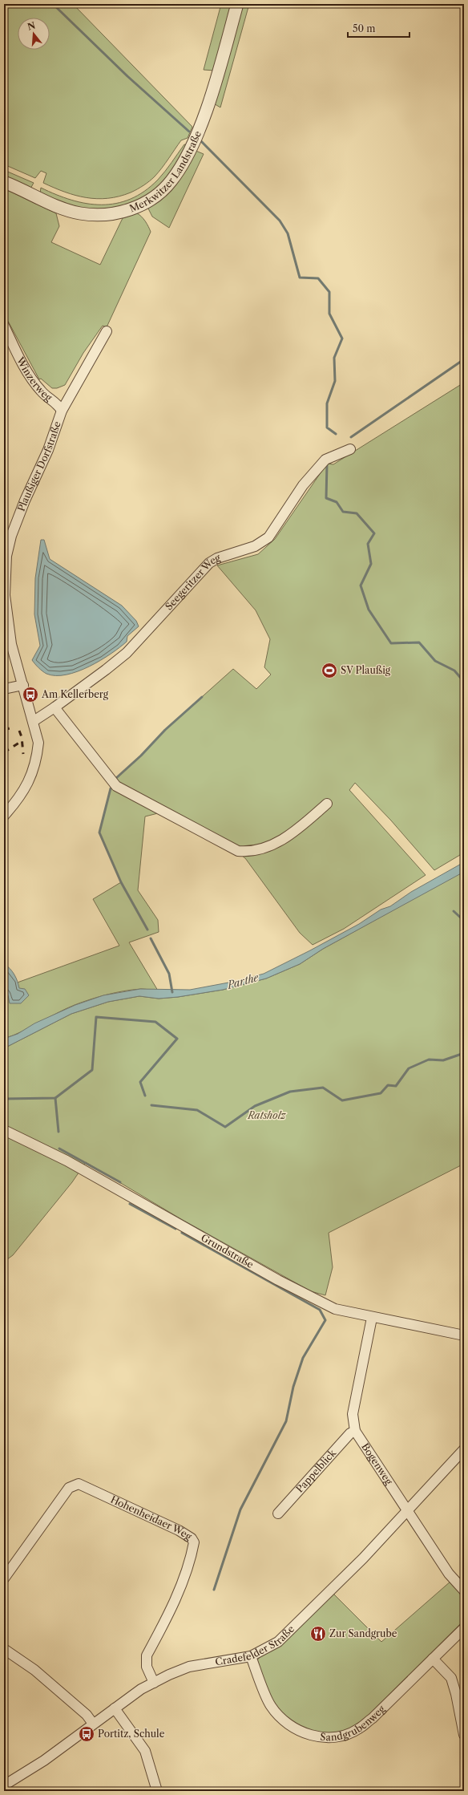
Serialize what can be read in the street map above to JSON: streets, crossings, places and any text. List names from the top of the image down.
{
  "streets": {
    "street": [
      "Merkwitzer Landstraße",
      "Winzerweg",
      "Plaußiger Dorfstraße",
      "Seegeritzer Weg",
      "Grundstraße",
      "Bogenweg",
      "Pappelblick",
      "Hohenheidaer Weg",
      "Cradefelder Straße",
      "Sandgrubenweg"
    ]
  },
  "crossings": [
    ["Winzerweg", "Plaußiger Dorfstraße"],
    ["Plaußiger Dorfstraße", "Seegeritzer Weg"],
    ["Grundstraße", "Bogenweg"],
    ["Bogenweg", "Pappelblick"],
    ["Bogenweg", "Cradefelder Straße"],
    ["Hohenheidaer Weg", "Cradefelder Straße"],
    ["Cradefelder Straße", "Sandgrubenweg"]
  ],
  "water": ["Parthe"],
  "parks": ["Ratsholz"],
  "places": {
    "sports": ["SV Plaußig"],
    "bus stop": ["Am Kellerberg", "Portitz, Schule"],
    "restaurant": ["Zur Sandgrube"]
  },
  "scale_bar": "50 m",
  "north": "top"
}
